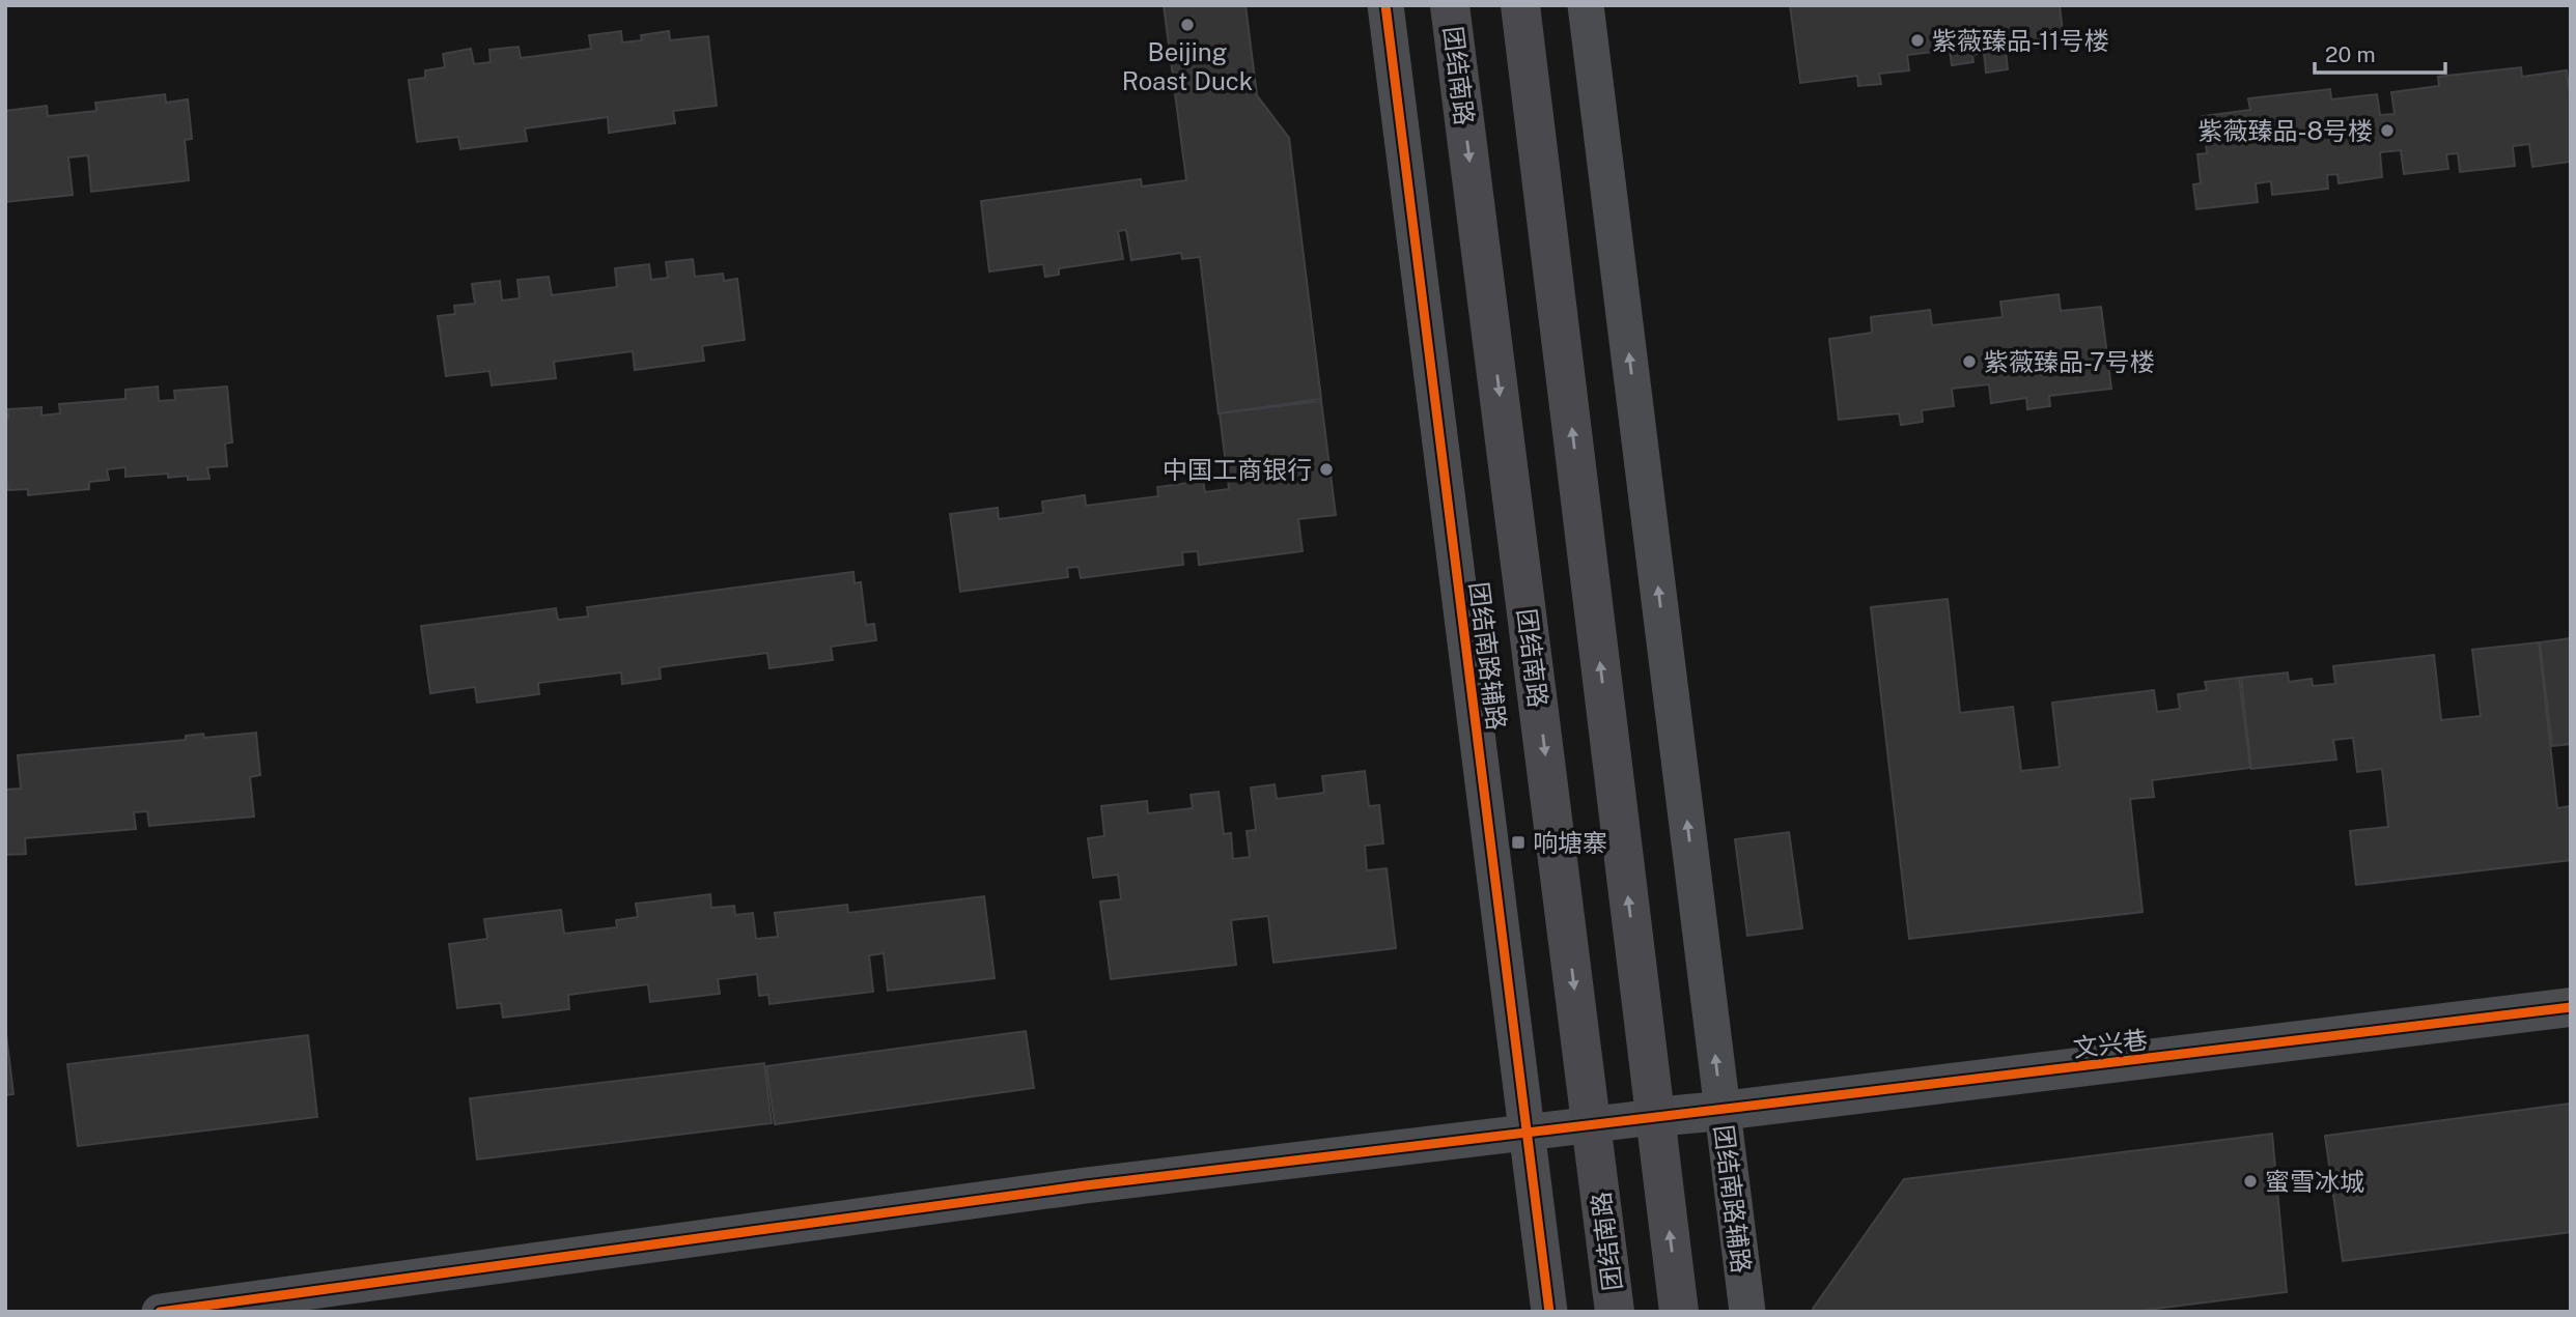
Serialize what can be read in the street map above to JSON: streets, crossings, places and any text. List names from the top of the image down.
{
  "streets": {
    "main road": ["团结南路"],
    "street": ["团结南路辅路", "文兴巷"]
  },
  "crossings": [
    ["团结南路辅路", "文兴巷"]
  ],
  "places": {
    "other": [
      "Beijing Roast Duck",
      "紫薇臻品-11号楼",
      "紫薇臻品-8号楼",
      "紫薇臻品-7号楼",
      "中国工商银行",
      "蜜雪冰城"
    ],
    "transit": ["响塘寨"]
  },
  "scale_bar": "20 m"
}
